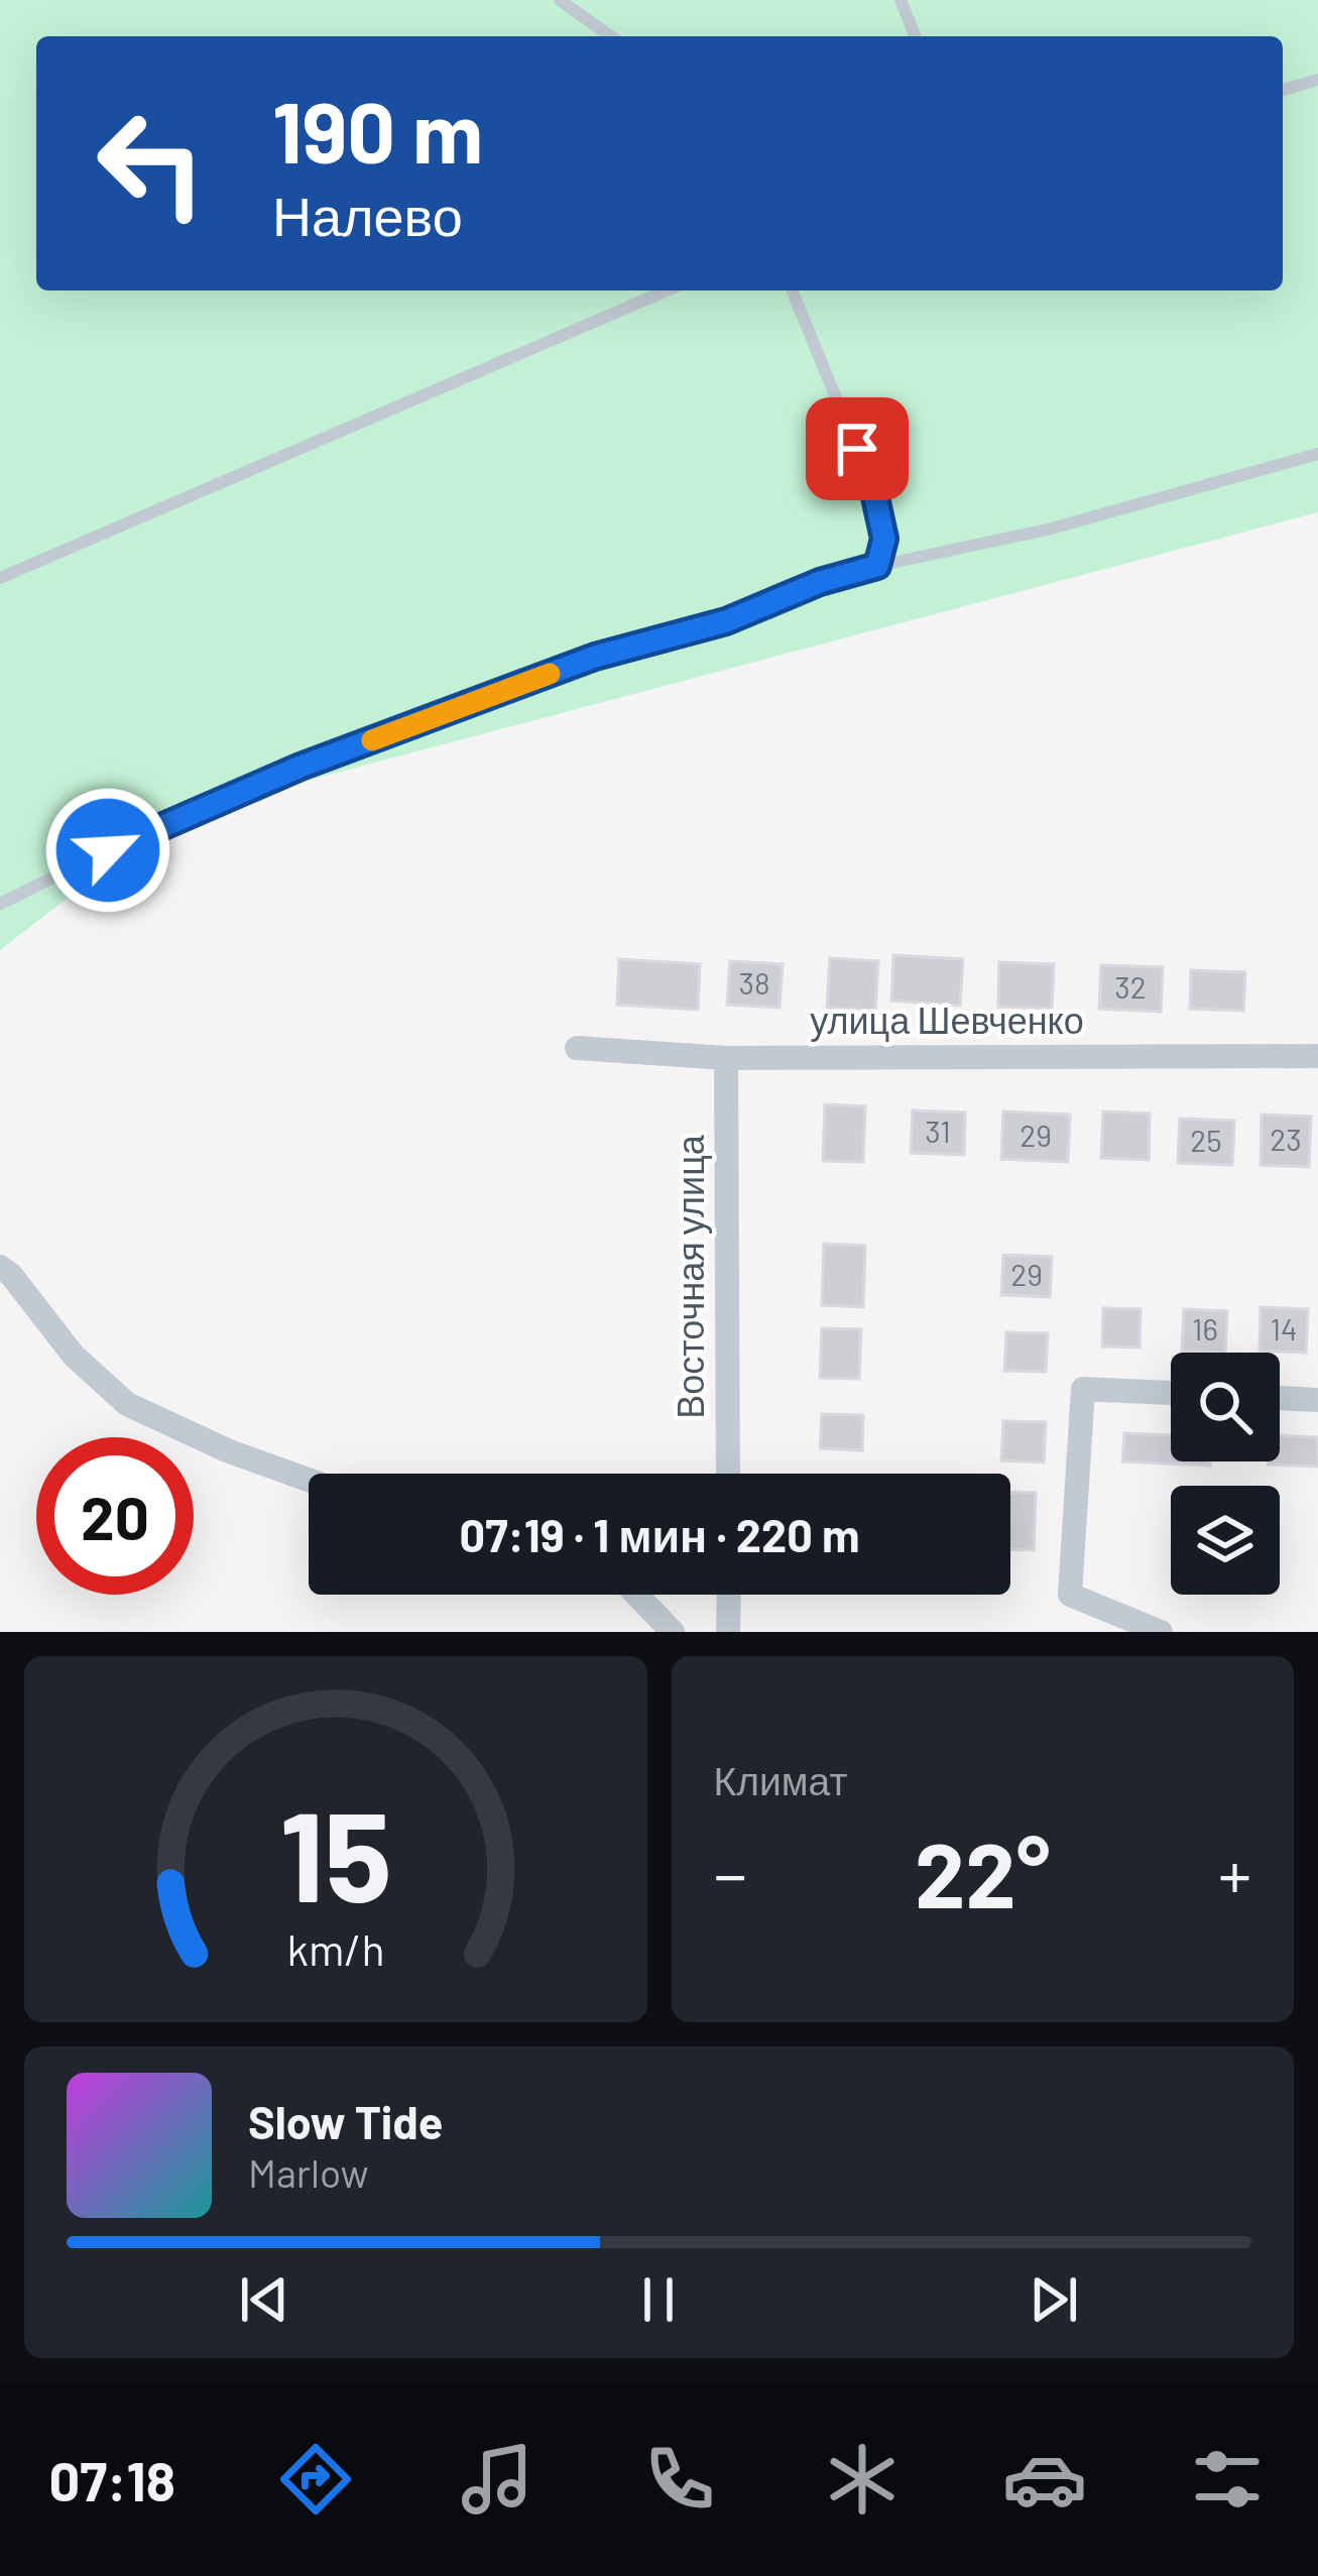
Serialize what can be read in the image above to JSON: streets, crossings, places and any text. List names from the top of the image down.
{
  "streets": {
    "street": ["улица Шевченко", "Восточная улица"]
  },
  "crossings": [
    ["улица Шевченко", "Восточная улица"]
  ],
  "house_numbers": [
    "38",
    "32",
    "31",
    "29",
    "23",
    "25",
    "29",
    "16",
    "14"
  ],
  "page": {
    "turn": ["190 m", "Налево"],
    "limit": "20",
    "trip": "07:19 · 1 мин · 220 m",
    "tile": "Климат",
    "heat": ["−", "22°", "+"],
    "song": ["Slow Tide", "Marlow"],
    "tabs": "07:18",
    "gauge": ["15", "km/h"]
  }
}
